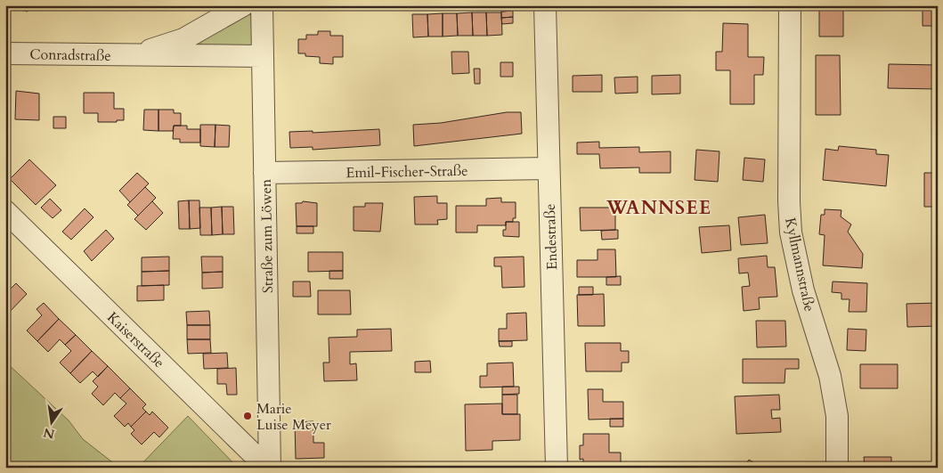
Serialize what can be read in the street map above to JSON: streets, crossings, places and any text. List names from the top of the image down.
{
  "streets": {
    "street": [
      "Conradstraße",
      "Emil-Fischer-Straße",
      "Straße zum Löwen",
      "Endestraße",
      "Kyllmannstraße",
      "Kaiserstraße"
    ]
  },
  "crossings": [
    ["Conradstraße", "Straße zum Löwen"],
    ["Emil-Fischer-Straße", "Straße zum Löwen"],
    ["Emil-Fischer-Straße", "Endestraße"],
    ["Straße zum Löwen", "Kaiserstraße"]
  ],
  "districts": ["WANNSEE"],
  "places": ["Marie Luise Meyer"],
  "north": "bottom"
}
